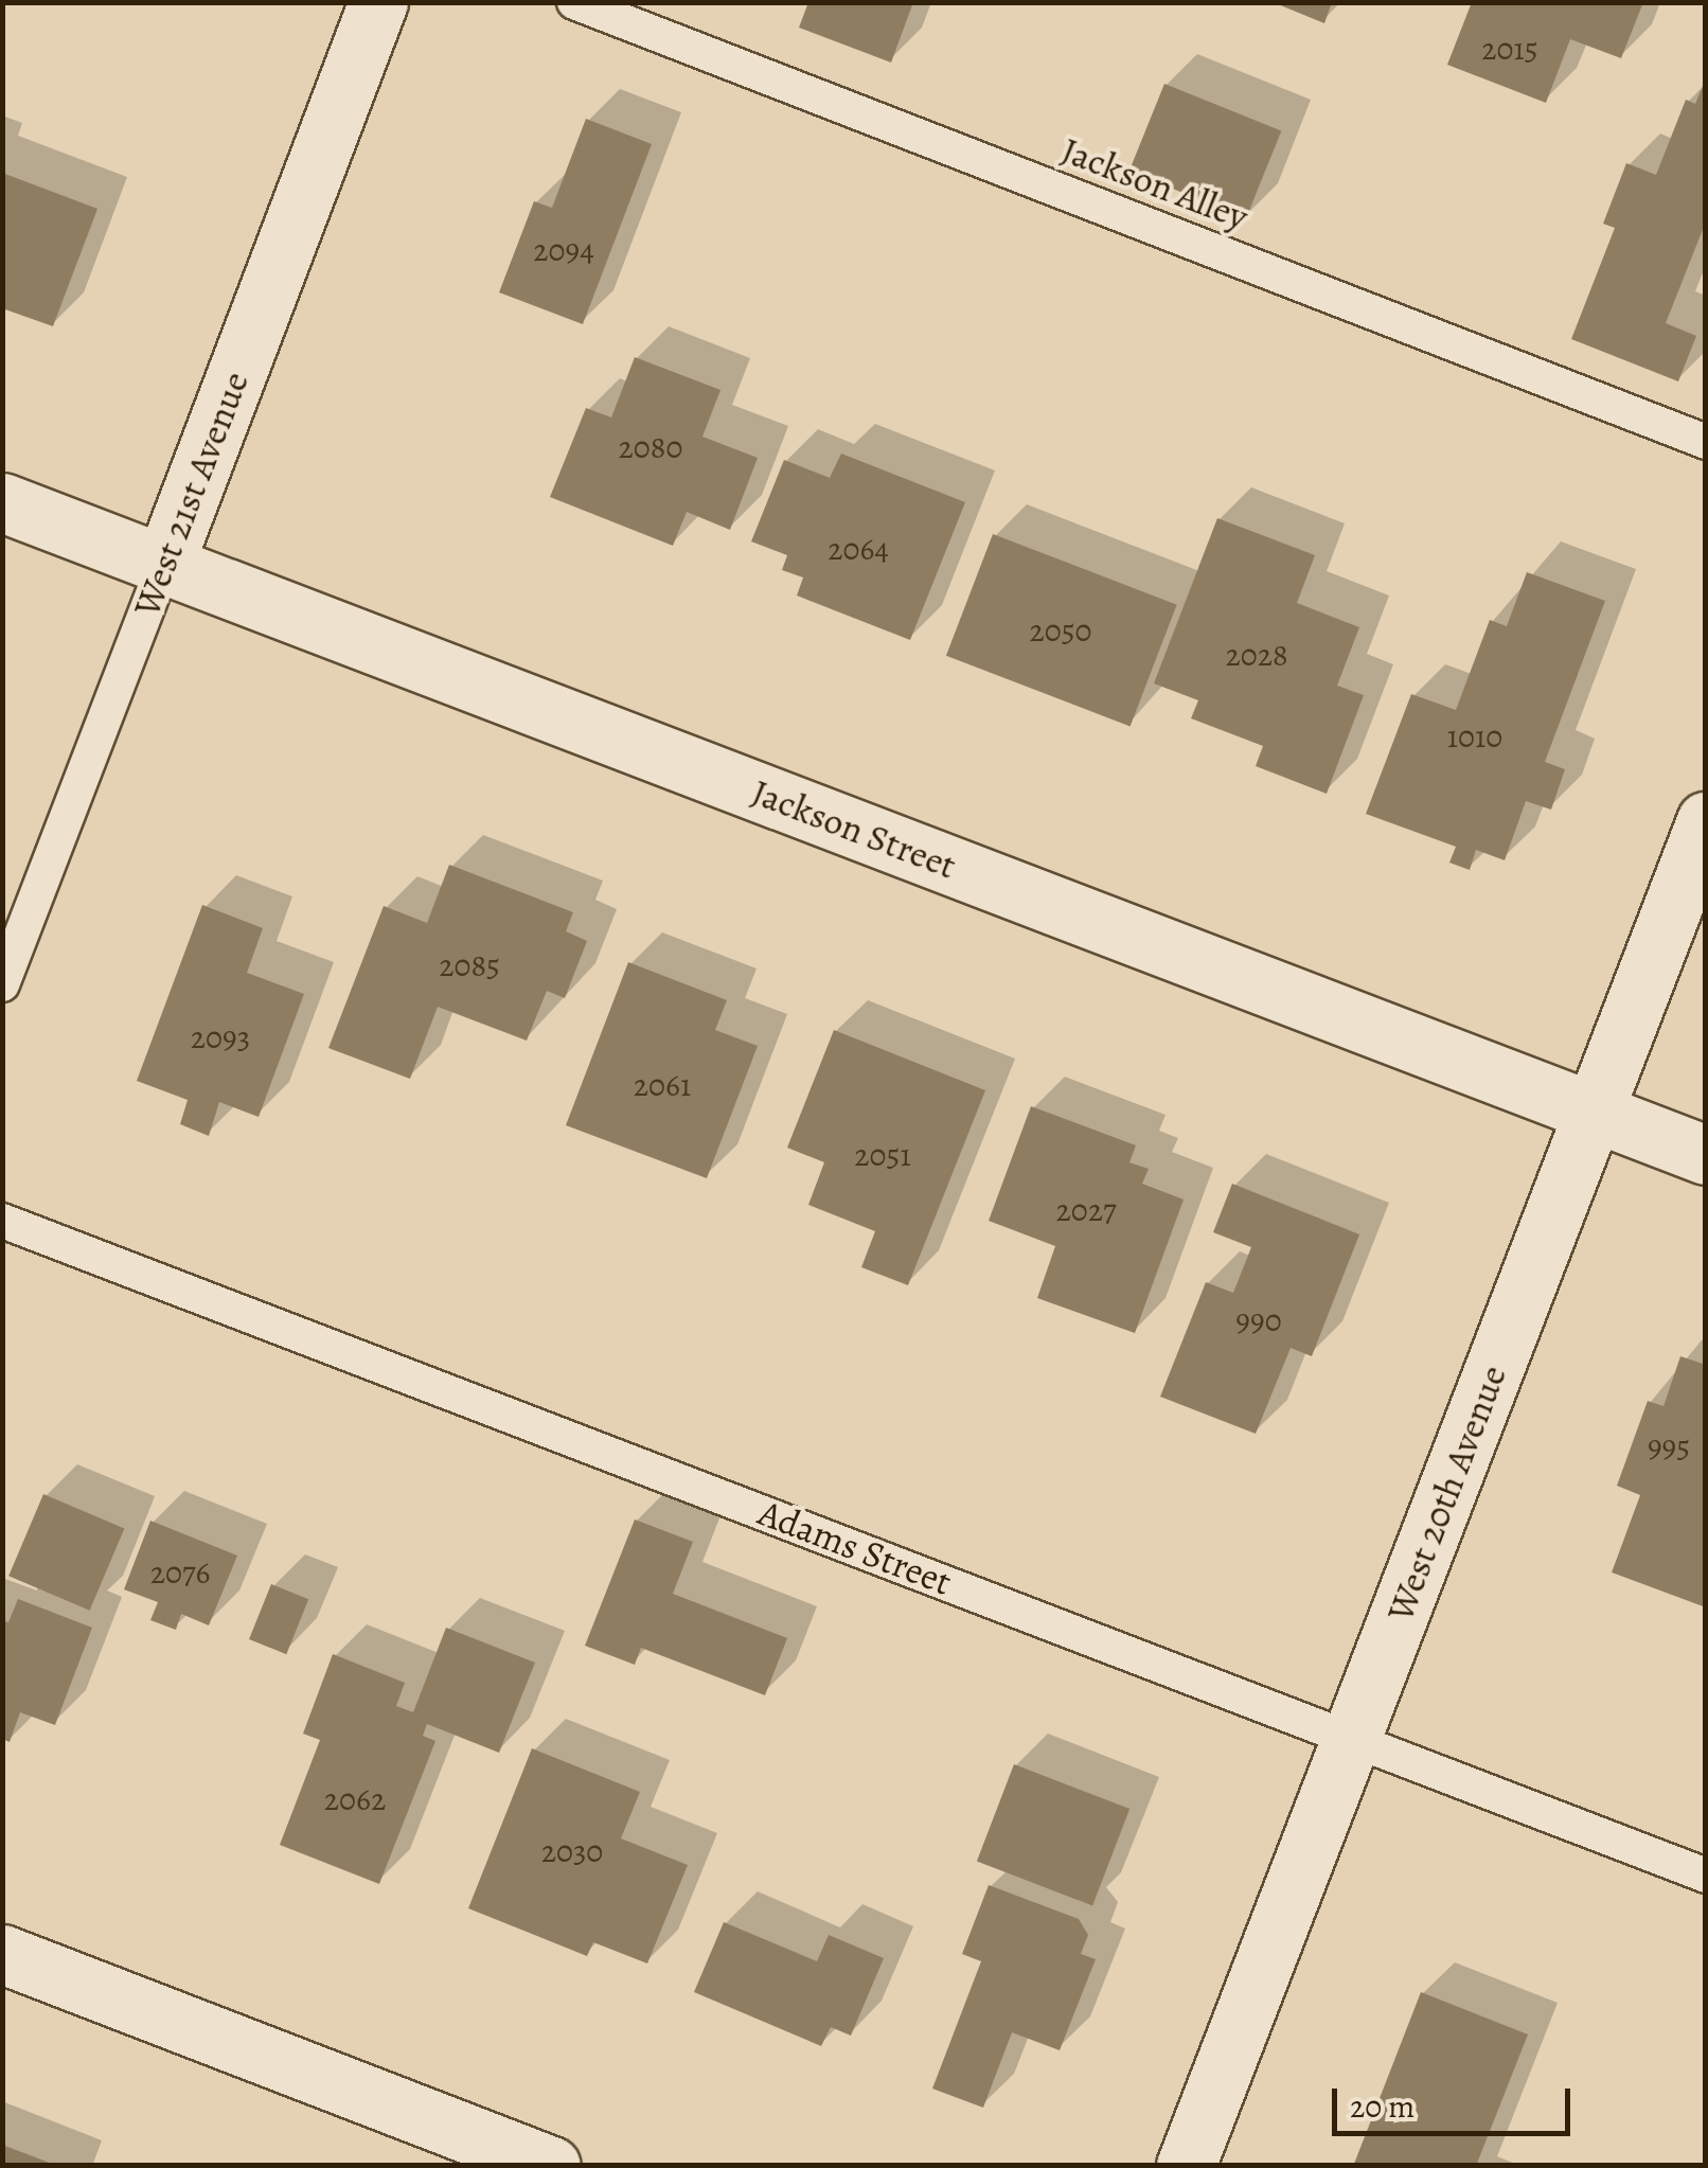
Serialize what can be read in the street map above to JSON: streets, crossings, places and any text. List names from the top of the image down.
{
  "streets": {
    "street": ["West 21st Avenue", "Jackson Street", "West 20th Avenue"],
    "lane": ["Jackson Alley", "Adams Street"]
  },
  "crossings": [
    ["West 21st Avenue", "Jackson Street"],
    ["Jackson Street", "West 20th Avenue"],
    ["West 20th Avenue", "Adams Street"]
  ],
  "house_numbers": [
    "2015",
    "2094",
    "2080",
    "2064",
    "2050",
    "2028",
    "1010",
    "2085",
    "2093",
    "2061",
    "2051",
    "2027",
    "990",
    "995",
    "2076",
    "2062",
    "2030"
  ],
  "scale_bar": "20 m"
}
